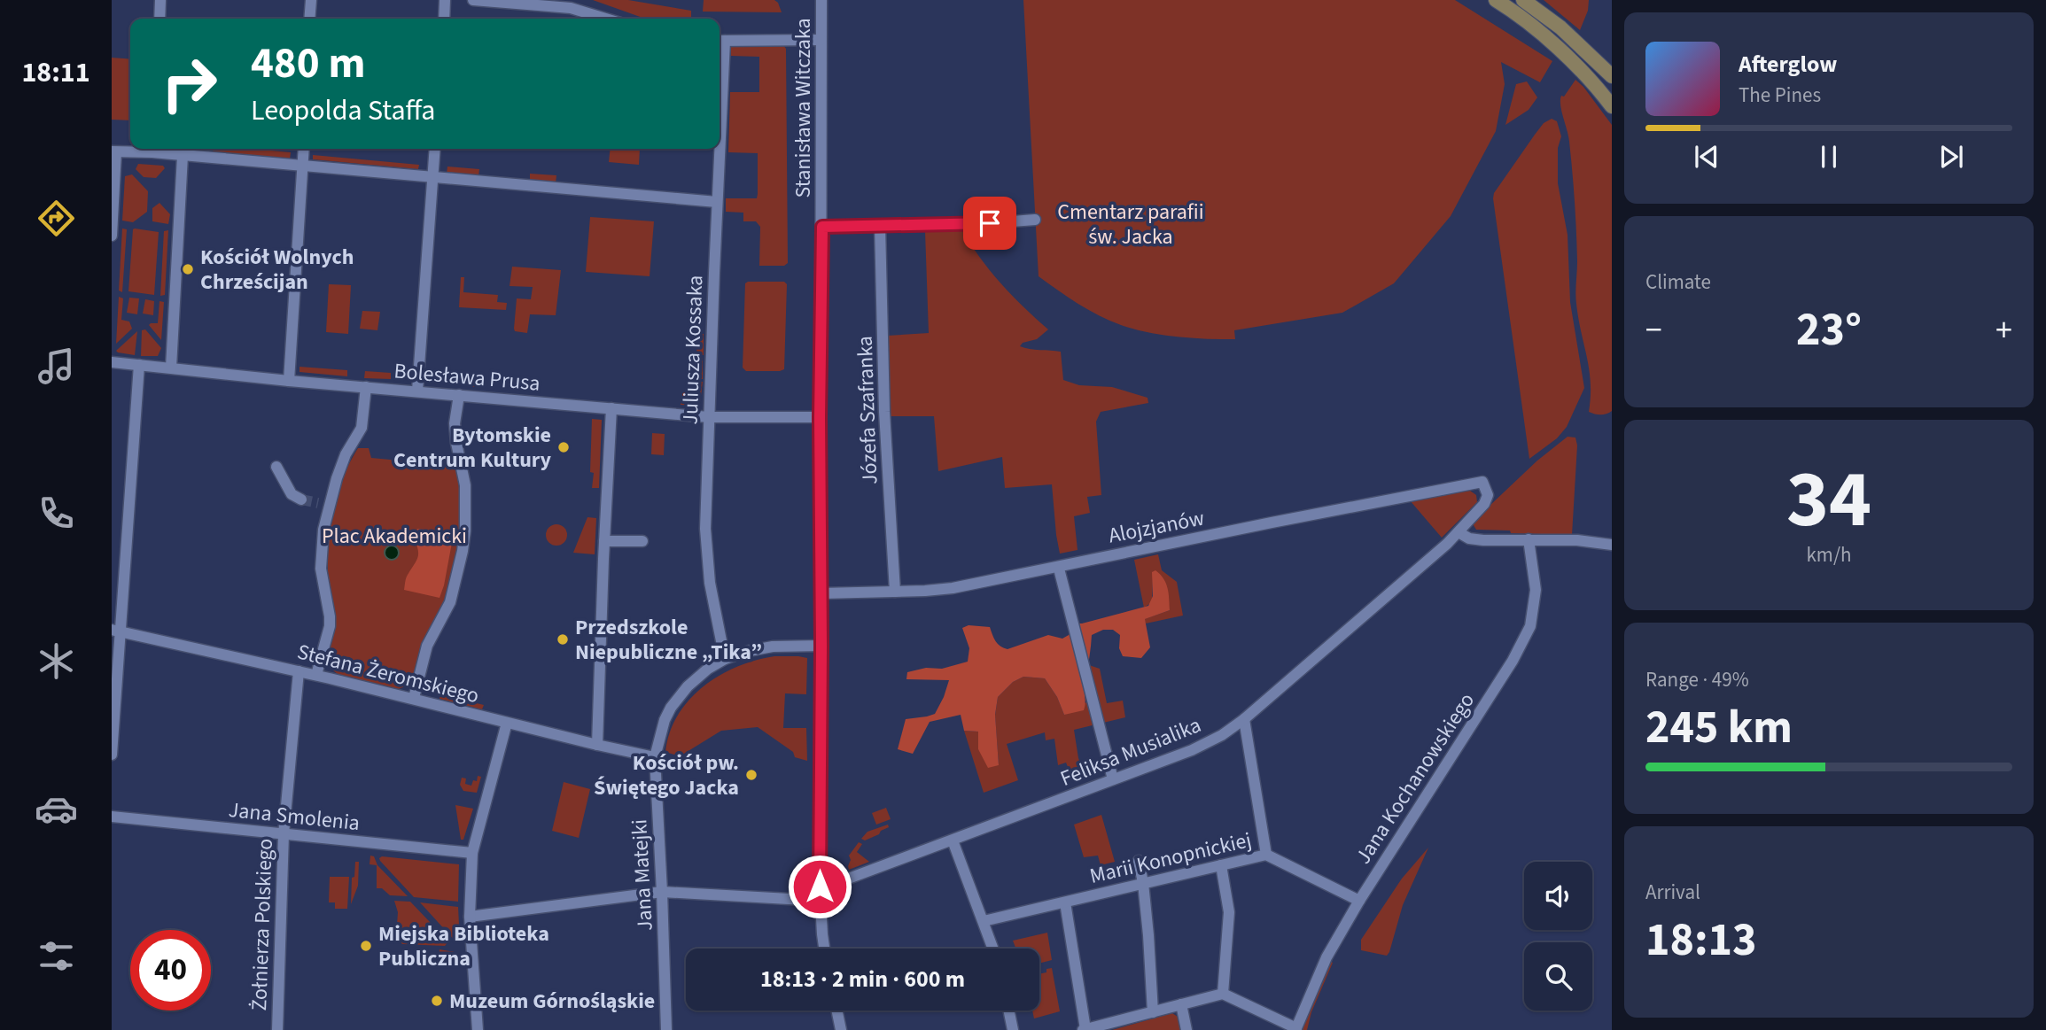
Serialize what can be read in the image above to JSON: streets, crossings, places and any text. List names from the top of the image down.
{
  "streets": {
    "street": [
      "Stanisława Witczaka",
      "Juliusza Kossaka",
      "Bolesława Prusa",
      "Józefa Szafranka",
      "Alojzjanów",
      "Stefana Żeromskiego",
      "Feliksa Musialika",
      "Jana Kochanowskiego",
      "Jana Smolenia",
      "Marii Konopnickiej",
      "Jana Matejki",
      "Żołnierza Polskiego"
    ]
  },
  "crossings": [
    ["Stanisława Witczaka", "Bolesława Prusa"],
    ["Stanisława Witczaka", "Alojzjanów"],
    ["Stanisława Witczaka", "Feliksa Musialika"],
    ["Stanisława Witczaka", "Jana Matejki"],
    ["Juliusza Kossaka", "Bolesława Prusa"],
    ["Juliusza Kossaka", "Jana Matejki"],
    ["Józefa Szafranka", "Alojzjanów"],
    ["Alojzjanów", "Feliksa Musialika"],
    ["Stefana Żeromskiego", "Jana Matejki"],
    ["Stefana Żeromskiego", "Żołnierza Polskiego"],
    ["Jana Kochanowskiego", "Marii Konopnickiej"],
    ["Jana Smolenia", "Żołnierza Polskiego"]
  ],
  "parks": ["Cmentarz parafii św. Jacka", "Plac Akademicki"],
  "places": [
    "Kościół Wolnych Chrześcijan",
    "Bytomskie Centrum Kultury",
    "Przedszkole Niepubliczne „Tika”",
    "Kościół pw. Świętego Jacka",
    "Miejska Biblioteka Publiczna",
    "Muzeum Górnośląskie"
  ],
  "page": {
    "tabs": "18:11",
    "turn": ["480 m", "Leopolda Staffa"],
    "song": ["Afterglow", "The Pines"],
    "tile": [
      "Climate",
      ["34", "km/h"],
      ["Range · 49%", "245 km"],
      ["Arrival", "18:13"]
    ],
    "heat": ["−", "23°", "+"],
    "limit": "40",
    "trip": "18:13 · 2 min · 600 m"
  }
}
